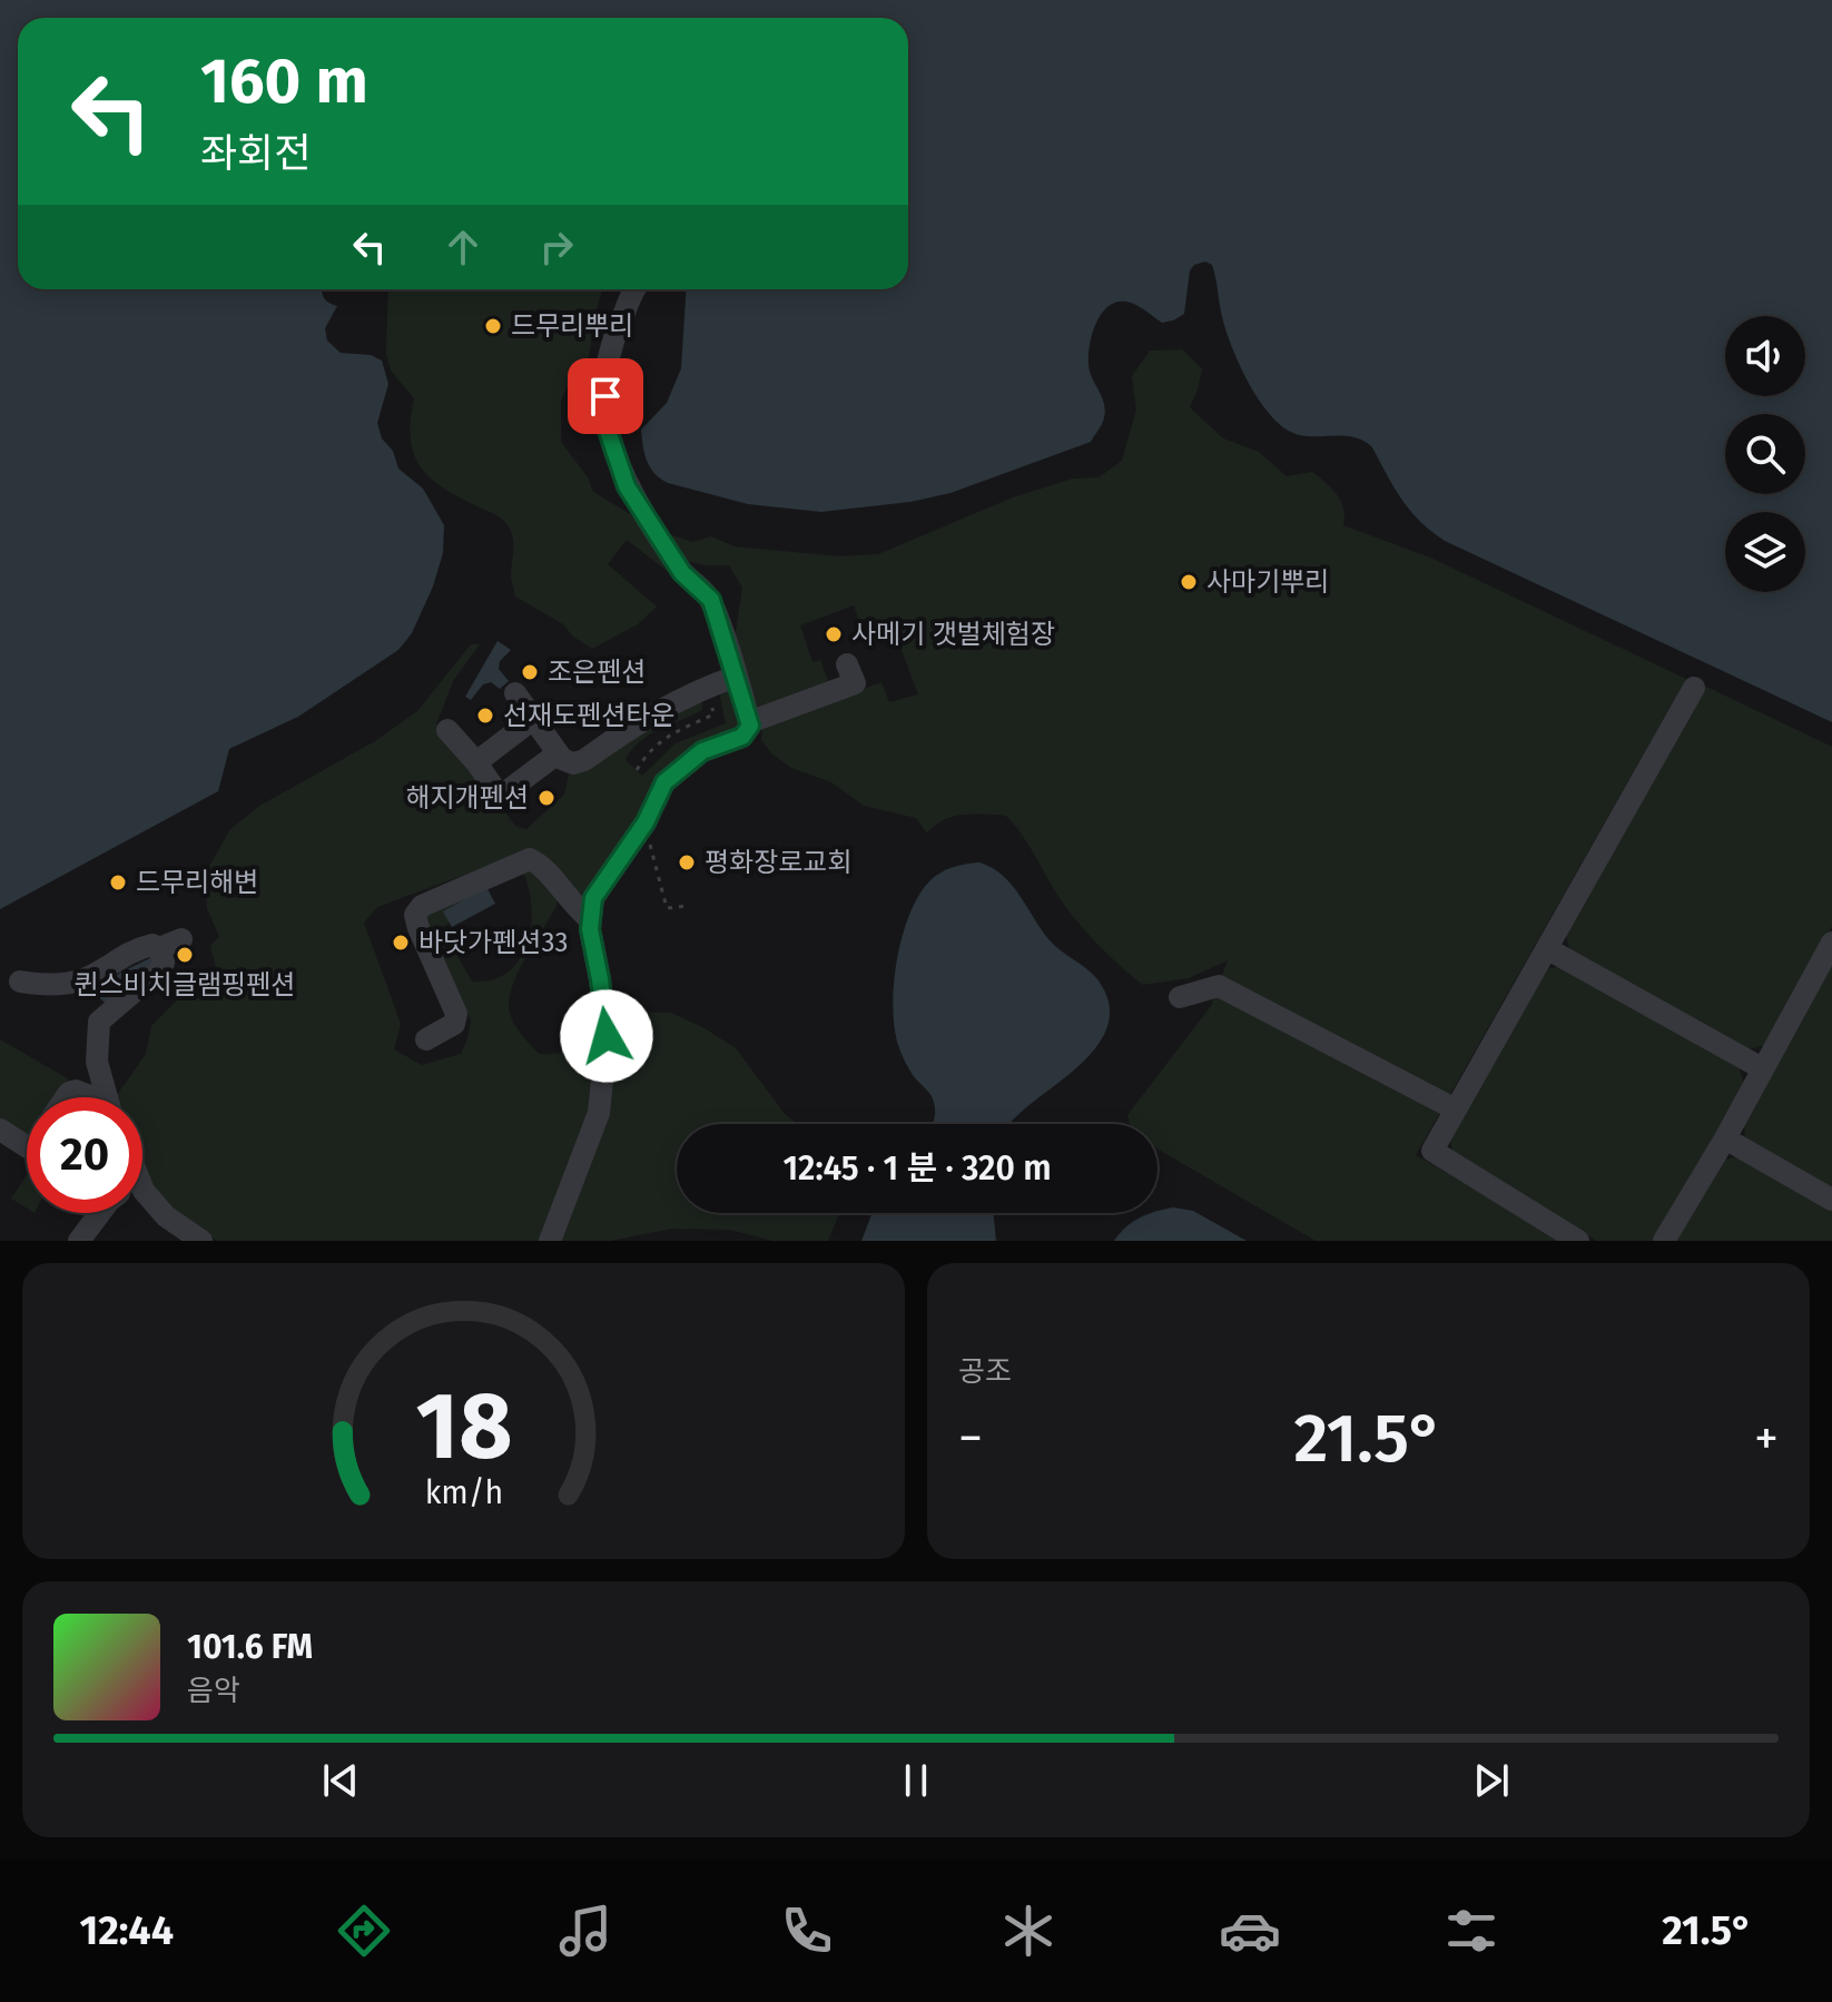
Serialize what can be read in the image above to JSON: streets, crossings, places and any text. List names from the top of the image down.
{
  "places": [
    "드무리뿌리",
    "사마기뿌리",
    "사메기 갯벌체험장",
    "조은펜션",
    "선재도펜션타운",
    "해지개펜션",
    "평화장로교회",
    "드무리해변",
    "바닷가펜션33",
    "퀸스비치글램핑펜션"
  ],
  "page": {
    "turn": ["160 m", "좌회전"],
    "limit": "20",
    "trip": "12:45 · 1 분 · 320 m",
    "tile": "공조",
    "heat": ["−", "21.5°", "+"],
    "song": ["101.6 FM", "음악"],
    "tabs": ["12:44", "21.5°"],
    "gauge": ["18", "km/h"]
  }
}
